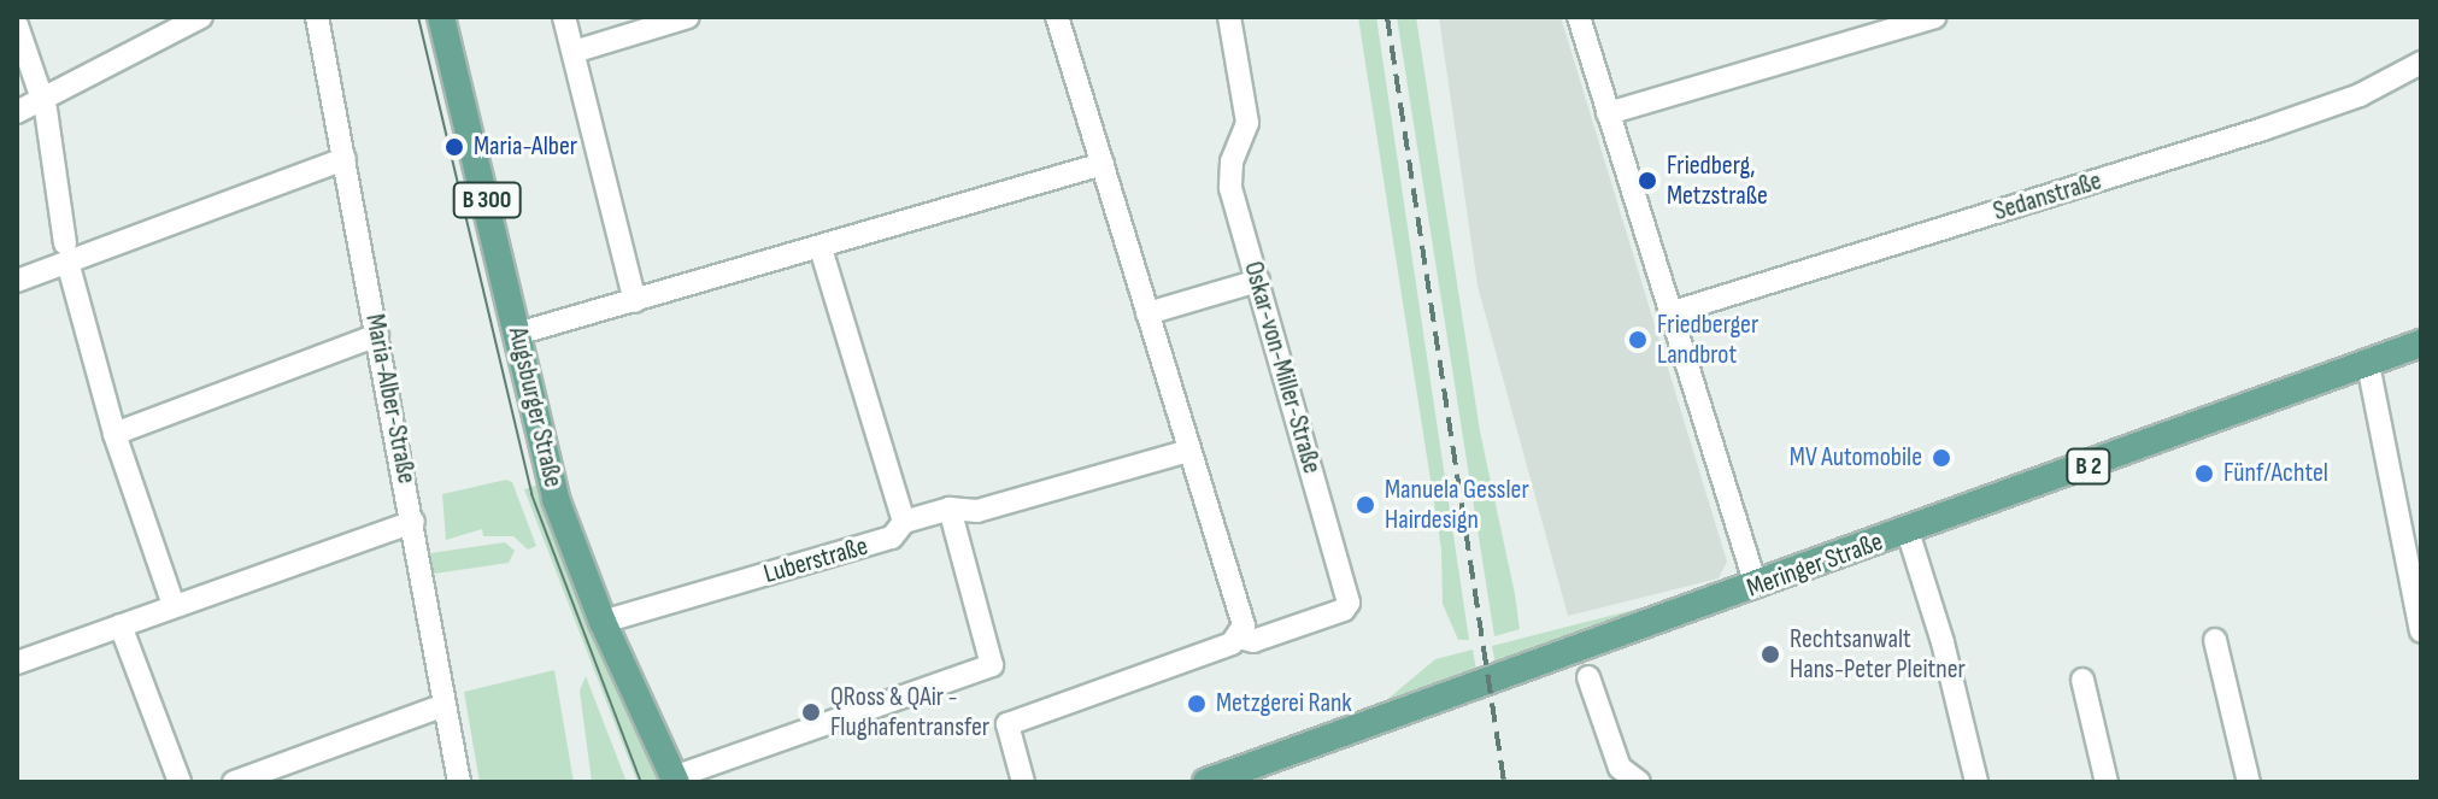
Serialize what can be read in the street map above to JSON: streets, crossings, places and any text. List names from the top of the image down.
{
  "streets": {
    "main road": [
      "B 300",
      "Augsburger Straße",
      "B 2",
      "Meringer Straße"
    ],
    "street": [
      "Sedanstraße",
      "Oskar-von-Miller-Straße",
      "Maria-Alber-Straße",
      "Luberstraße"
    ]
  },
  "crossings": [
    ["Augsburger Straße", "Luberstraße"]
  ],
  "places": [
    "Maria-Alber",
    "Friedberg, Metzstraße",
    "Friedberger Landbrot",
    "MV Automobile",
    "Fünf/Achtel",
    "Manuela Gessler Hairdesign",
    "Rechtsanwalt Hans-Peter Pleitner",
    "Metzgerei Rank",
    "QRoss & QAir - Flughafentransfer"
  ]
}
